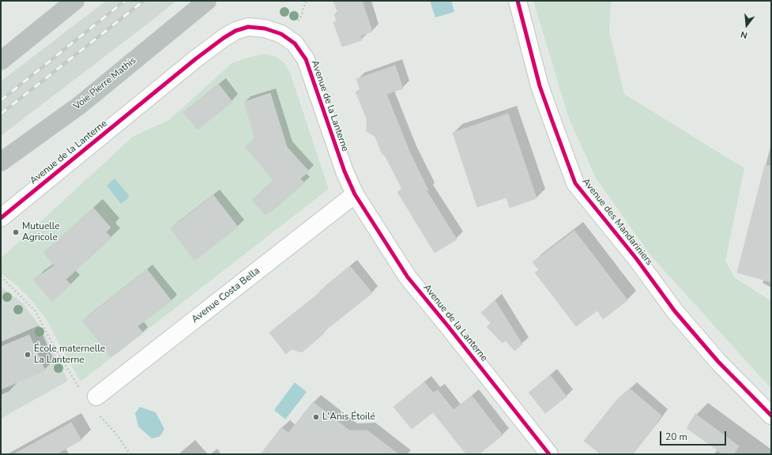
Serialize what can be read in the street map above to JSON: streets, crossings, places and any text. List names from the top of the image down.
{
  "streets": {
    "highway": ["Voie Pierre Mathis"],
    "street": ["Avenue de la Lanterne", "Avenue des Mandariniers", "Avenue Costa Bella"]
  },
  "crossings": [
    ["Avenue de la Lanterne", "Avenue Costa Bella"]
  ],
  "places": ["Mutuelle Agricole", "École maternelle La Lanterne", "L'Anis Étoilé"],
  "scale_bar": "20 m",
  "north": "bottom"
}
